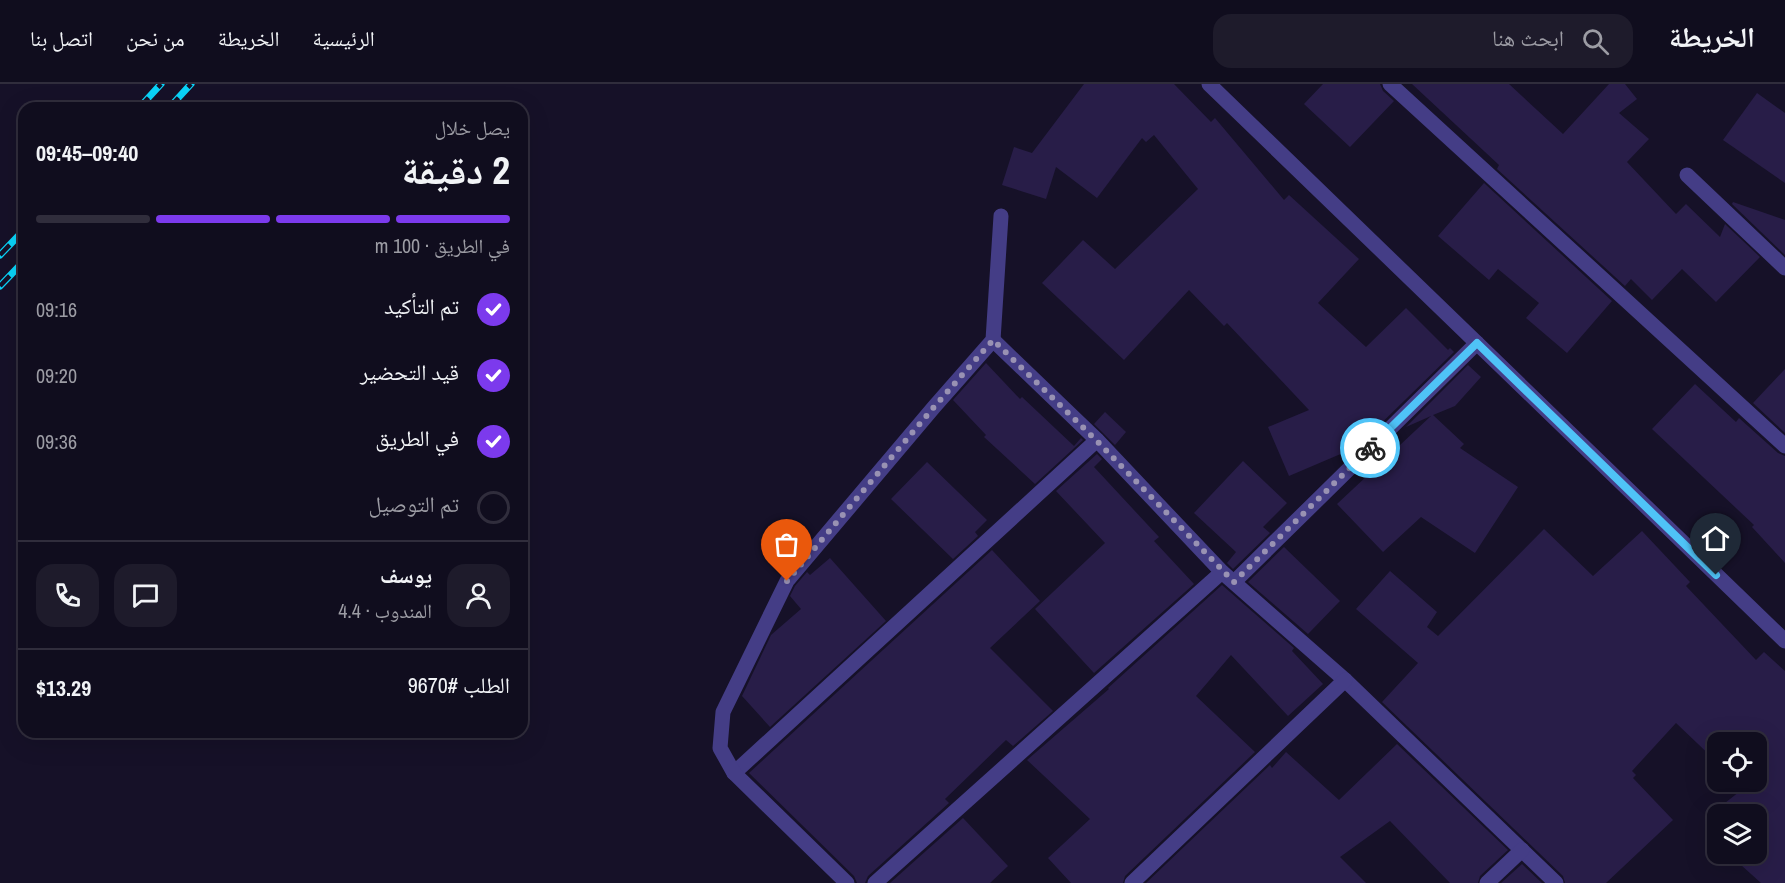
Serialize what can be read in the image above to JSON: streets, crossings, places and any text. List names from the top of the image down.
{
  "page": {
    "header": "الخريطة",
    "search": "ابحث هنا",
    "nav": [
      "الرئيسية",
      "الخريطة",
      "من نحن",
      "اتصل بنا"
    ],
    "heading": ["2 دقيقة", "يصل خلال", "09:40–09:45"],
    "panel": [
      "يوسف",
      "المندوب · 4.4",
      "الطلب #9670",
      "$13.29"
    ],
    "bar": "في الطريق · 100 m",
    "list": [
      ["تم التأكيد", "09:16"],
      ["قيد التحضير", "09:20"],
      ["في الطريق", "09:36"],
      "تم التوصيل"
    ]
  }
}
